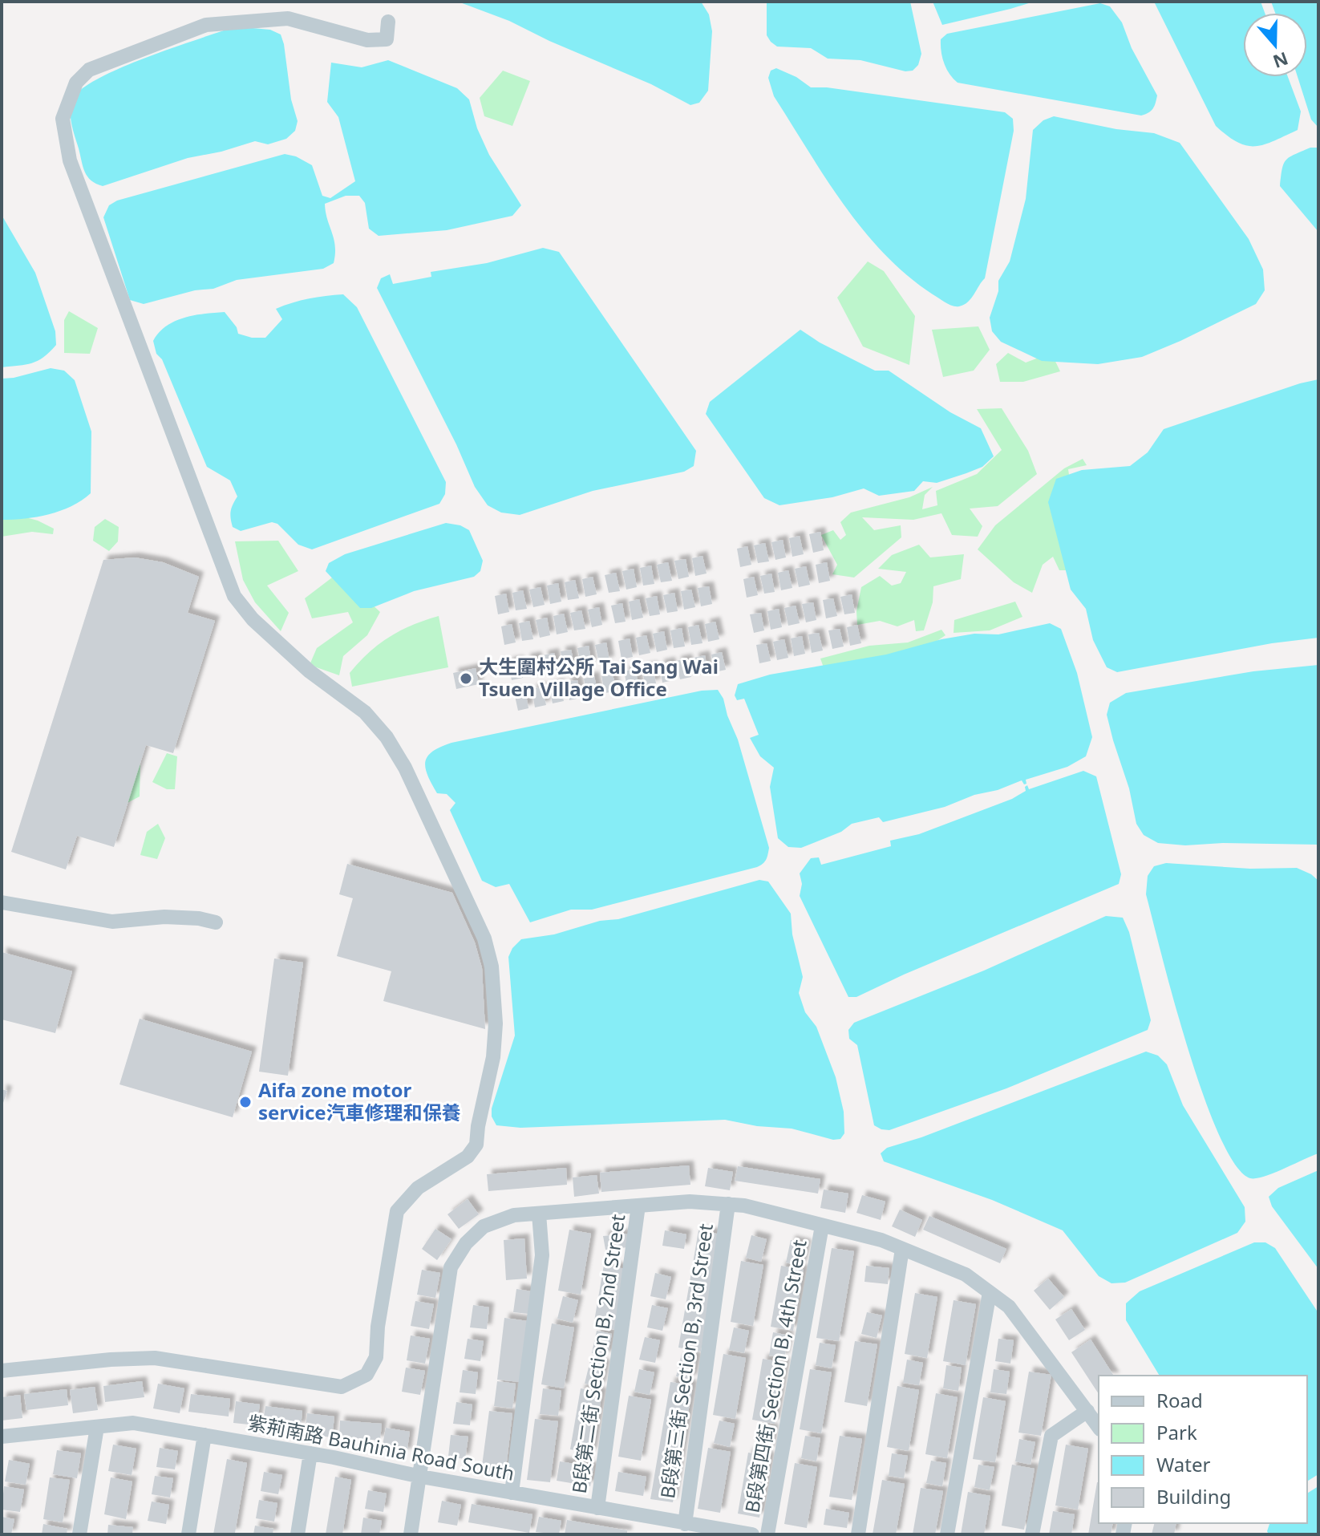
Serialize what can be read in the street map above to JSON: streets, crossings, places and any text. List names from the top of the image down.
{
  "streets": {
    "street": [
      "B段第二街 Section B, 2nd Street",
      "B段第三街 Section B, 3rd Street",
      "B段第四街 Section B, 4th Street",
      "紫荊南路 Bauhinia Road South"
    ]
  },
  "crossings": [
    ["B段第二街 Section B, 2nd Street", "紫荊南路 Bauhinia Road South"],
    ["B段第三街 Section B, 3rd Street", "紫荊南路 Bauhinia Road South"]
  ],
  "places": ["大生圍村公所 Tai Sang Wai Tsuen Village Office", "Aifa zone motor service汽車修理和保養"],
  "legend": [
    "Road",
    "Park",
    "Water",
    "Building"
  ],
  "north": "bottom"
}
